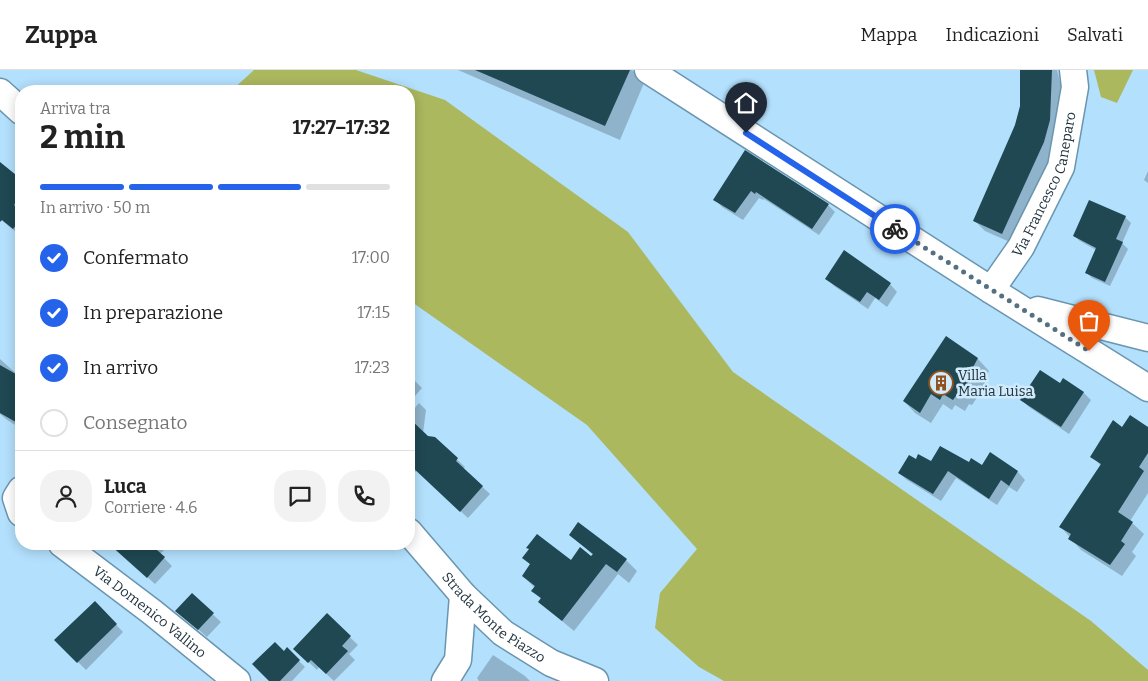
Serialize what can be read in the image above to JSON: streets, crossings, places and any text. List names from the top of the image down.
{
  "streets": {
    "street": ["Via Francesco Caneparo", "Via Domenico Vallino", "Strada Monte Piazzo"]
  },
  "places": {
    "building": ["Villa Maria Luisa"]
  },
  "page": {
    "header": "Zuppa",
    "nav": ["Mappa", "Indicazioni", "Salvati"],
    "heading": ["2 min", "Arriva tra", "17:27–17:32"],
    "panel": ["Luca", "Corriere · 4.6"],
    "bar": "In arrivo · 50 m",
    "list": [
      ["Confermato", "17:00"],
      ["In preparazione", "17:15"],
      ["In arrivo", "17:23"],
      "Consegnato"
    ]
  }
}
